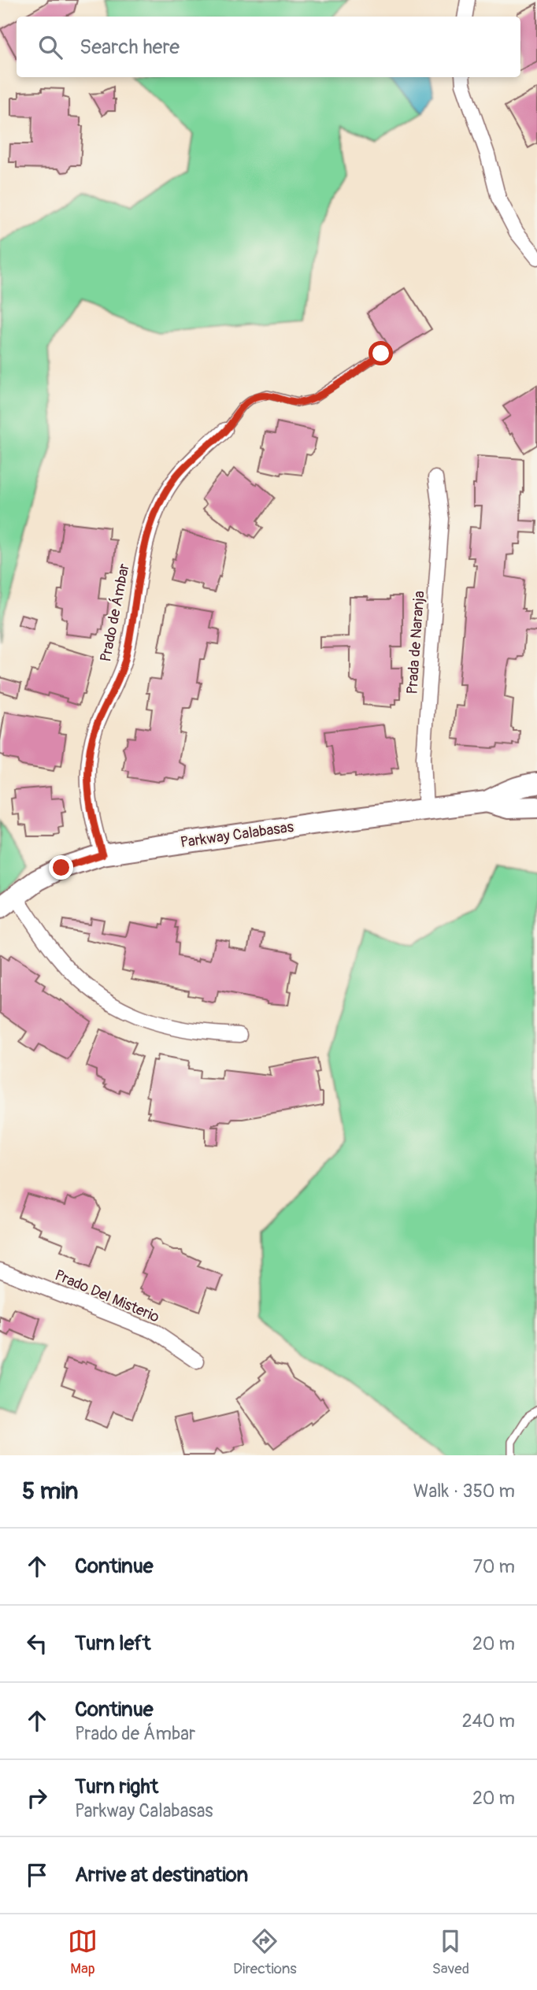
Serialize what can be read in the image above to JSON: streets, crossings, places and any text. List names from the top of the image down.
{
  "streets": {
    "street": [
      "Prado de Ámbar",
      "Prada de Naranja",
      "Parkway Calabasas",
      "Prado Del Misterio"
    ]
  },
  "crossings": [
    ["Prado de Ámbar", "Parkway Calabasas"],
    ["Prada de Naranja", "Parkway Calabasas"]
  ],
  "page": {
    "search": "Search here",
    "heading": ["5 min", "Walk · 350 m"],
    "list": [
      ["Continue", "70 m"],
      ["Turn left", "20 m"],
      ["Continue", "Prado de Ámbar", "240 m"],
      ["Turn right", "Parkway Calabasas", "20 m"],
      "Arrive at destination"
    ],
    "nav": ["Map", "Directions", "Saved"]
  }
}
